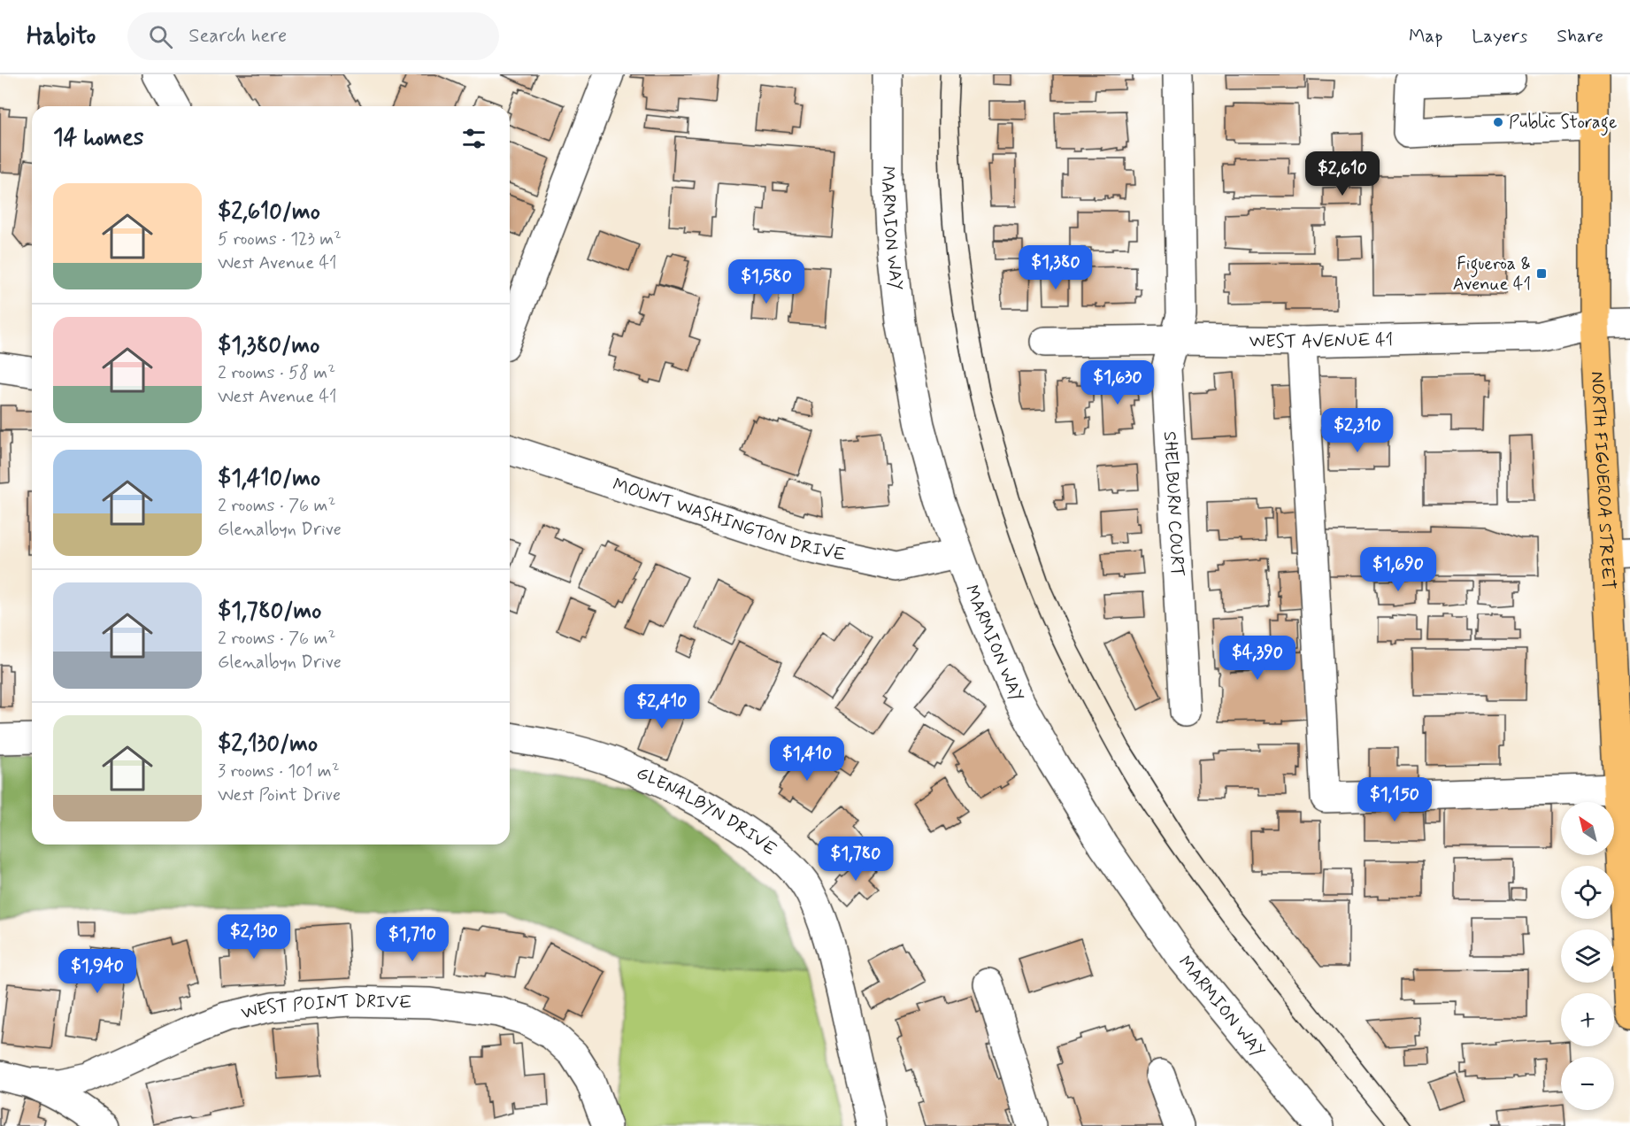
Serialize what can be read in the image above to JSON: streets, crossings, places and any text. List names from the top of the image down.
{
  "streets": {
    "main road": ["NORTH FIGUEROA STREET"],
    "street": [
      "MARMION WAY",
      "WEST AVENUE 41",
      "SHELBURN COURT",
      "MOUNT WASHINGTON DRIVE",
      "GLENALBYN DRIVE",
      "WEST POINT DRIVE"
    ]
  },
  "crossings": [
    ["MARMION WAY", "MOUNT WASHINGTON DRIVE"],
    ["WEST AVENUE 41", "NORTH FIGUEROA STREET"],
    ["WEST AVENUE 41", "SHELBURN COURT"]
  ],
  "places": {
    "other": ["Public Storage"],
    "transit": ["Figueroa & Avenue 41"]
  },
  "north": "top left",
  "page": {
    "header": "Habito",
    "search": "Search here",
    "nav": ["Map", "Layers", "Share"],
    "heading": "14 homes",
    "price": [
      "$2,610",
      "$1,380",
      "$1,580",
      "$1,630",
      "$2,310",
      "$1,690",
      "$4,390",
      "$2,410",
      "$1,410",
      "$1,150",
      "$1,780",
      "$2,130",
      "$1,710",
      "$1,940"
    ],
    "list": [
      {
        "name": "$2,610/mo",
        "note": "5 rooms · 123 m² · West Avenue 41"
      },
      {
        "name": "$1,380/mo",
        "note": "2 rooms · 58 m² · West Avenue 41"
      },
      {
        "name": "$1,410/mo",
        "note": "2 rooms · 76 m² · Glenalbyn Drive"
      },
      {
        "name": "$1,780/mo",
        "note": "2 rooms · 76 m² · Glenalbyn Drive"
      },
      {
        "name": "$2,130/mo",
        "note": "3 rooms · 101 m² · West Point Drive"
      }
    ],
    "map_buttons": ["+", "−"]
  }
}
